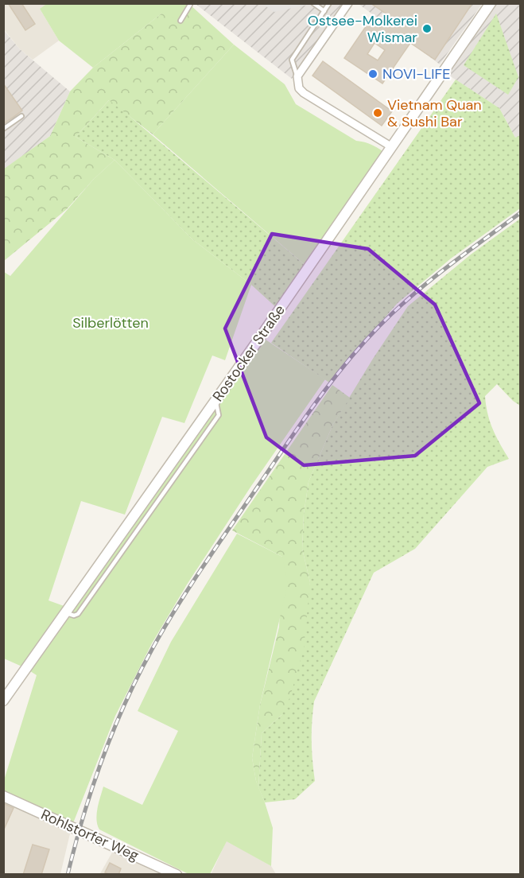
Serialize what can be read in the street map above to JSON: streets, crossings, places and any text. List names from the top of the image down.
{
  "streets": {
    "street": ["Rostocker Straße", "Rohlstorfer Weg"]
  },
  "parks": ["Silberlötten"],
  "places": ["Ostsee-Molkerei Wismar", "NOVI-LIFE", "Vietnam Quan & Sushi Bar"]
}
